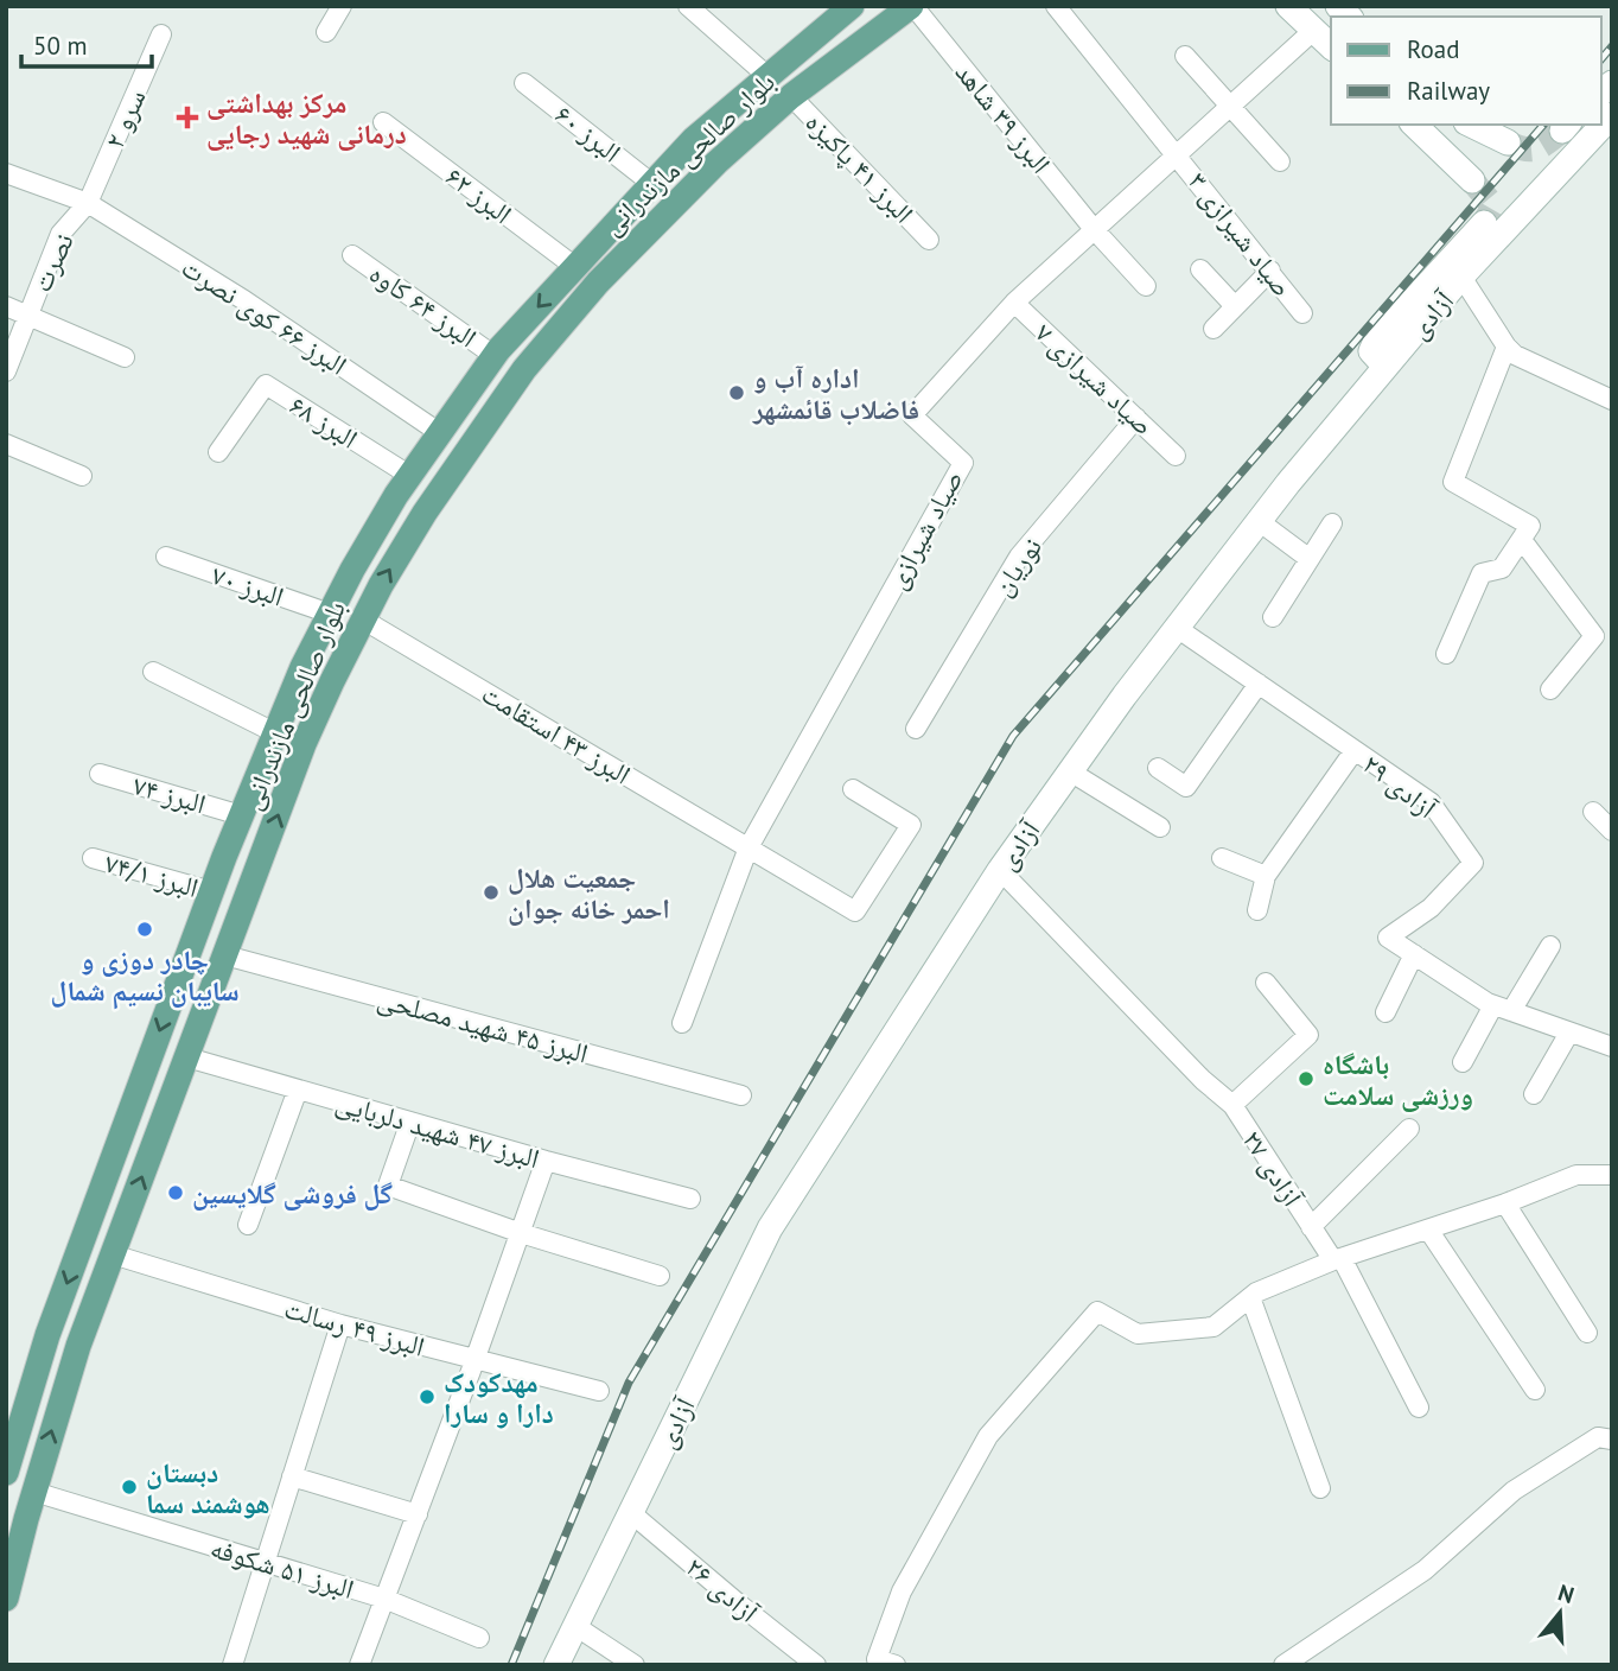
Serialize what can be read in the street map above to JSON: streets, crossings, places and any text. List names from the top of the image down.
{
  "streets": {
    "main road": ["بلوار صالحی مازندرانی", "آزادی"],
    "street": [
      "البرز ۳۹ شاهد",
      "سرو ۲",
      "البرز ۶۰",
      "البرز ۴۱ پاکیزه",
      "البرز ۶۲",
      "صیاد شیرازی ۳",
      "نصرت",
      "البرز ۶۴ کاوه",
      "البرز ۶۶ کوی نصرت",
      "صیاد شیرازی ۷",
      "البرز ۶۸",
      "صیاد شیرازی",
      "نوریان",
      "البرز ۷۰",
      "البرز ۴۳ استقامت",
      "آزادی ۲۹",
      "البرز ۷۴",
      "البرز ۷۴/۱",
      "البرز ۴۵ شهید مصلحی",
      "البرز ۴۷ شهید دلربایی",
      "آزادی ۲۷",
      "البرز ۴۹ رسالت",
      "البرز ۵۱ شکوفه",
      "آزادی ۲۶"
    ]
  },
  "crossings": [
    ["البرز ۳۹ شاهد", "بلوار صالحی مازندرانی"],
    ["البرز ۳۹ شاهد", "صیاد شیرازی"],
    ["سرو ۲", "نصرت"],
    ["سرو ۲", "البرز ۶۶ کوی نصرت"],
    ["البرز ۶۰", "بلوار صالحی مازندرانی"],
    ["بلوار صالحی مازندرانی", "البرز ۴۱ پاکیزه"],
    ["بلوار صالحی مازندرانی", "البرز ۶۲"],
    ["بلوار صالحی مازندرانی", "البرز ۶۴ کاوه"],
    ["بلوار صالحی مازندرانی", "البرز ۶۶ کوی نصرت"],
    ["بلوار صالحی مازندرانی", "البرز ۶۸"],
    ["بلوار صالحی مازندرانی", "البرز ۷۰"],
    ["بلوار صالحی مازندرانی", "البرز ۴۳ استقامت"],
    ["بلوار صالحی مازندرانی", "البرز ۷۴"],
    ["بلوار صالحی مازندرانی", "البرز ۷۴/۱"],
    ["بلوار صالحی مازندرانی", "البرز ۴۵ شهید مصلحی"],
    ["بلوار صالحی مازندرانی", "البرز ۴۷ شهید دلربایی"],
    ["بلوار صالحی مازندرانی", "البرز ۴۹ رسالت"],
    ["بلوار صالحی مازندرانی", "البرز ۵۱ شکوفه"],
    ["صیاد شیرازی ۳", "صیاد شیرازی"],
    ["نصرت", "البرز ۶۶ کوی نصرت"],
    ["آزادی", "آزادی ۲۹"],
    ["آزادی", "آزادی ۲۷"],
    ["آزادی", "آزادی ۲۶"],
    ["صیاد شیرازی ۷", "صیاد شیرازی"],
    ["صیاد شیرازی ۷", "نوریان"],
    ["صیاد شیرازی", "البرز ۴۳ استقامت"]
  ],
  "places": {
    "health": ["مرکز بهداشتی درمانی شهید رجایی"],
    "other": [
      "اداره آب و فاضلاب قائمشهر",
      "جمعیت هلال احمر خانه جوان",
      "چادر دوزی و سایبان نسیم شمال",
      "باشگاه ورزشی سلامت",
      "گل فروشی گلایسین",
      "مهدکودک دارا و سارا",
      "دبستان هوشمند سما"
    ]
  },
  "legend": ["Road", "Railway"],
  "scale_bar": "50 m",
  "north": "top"
}
